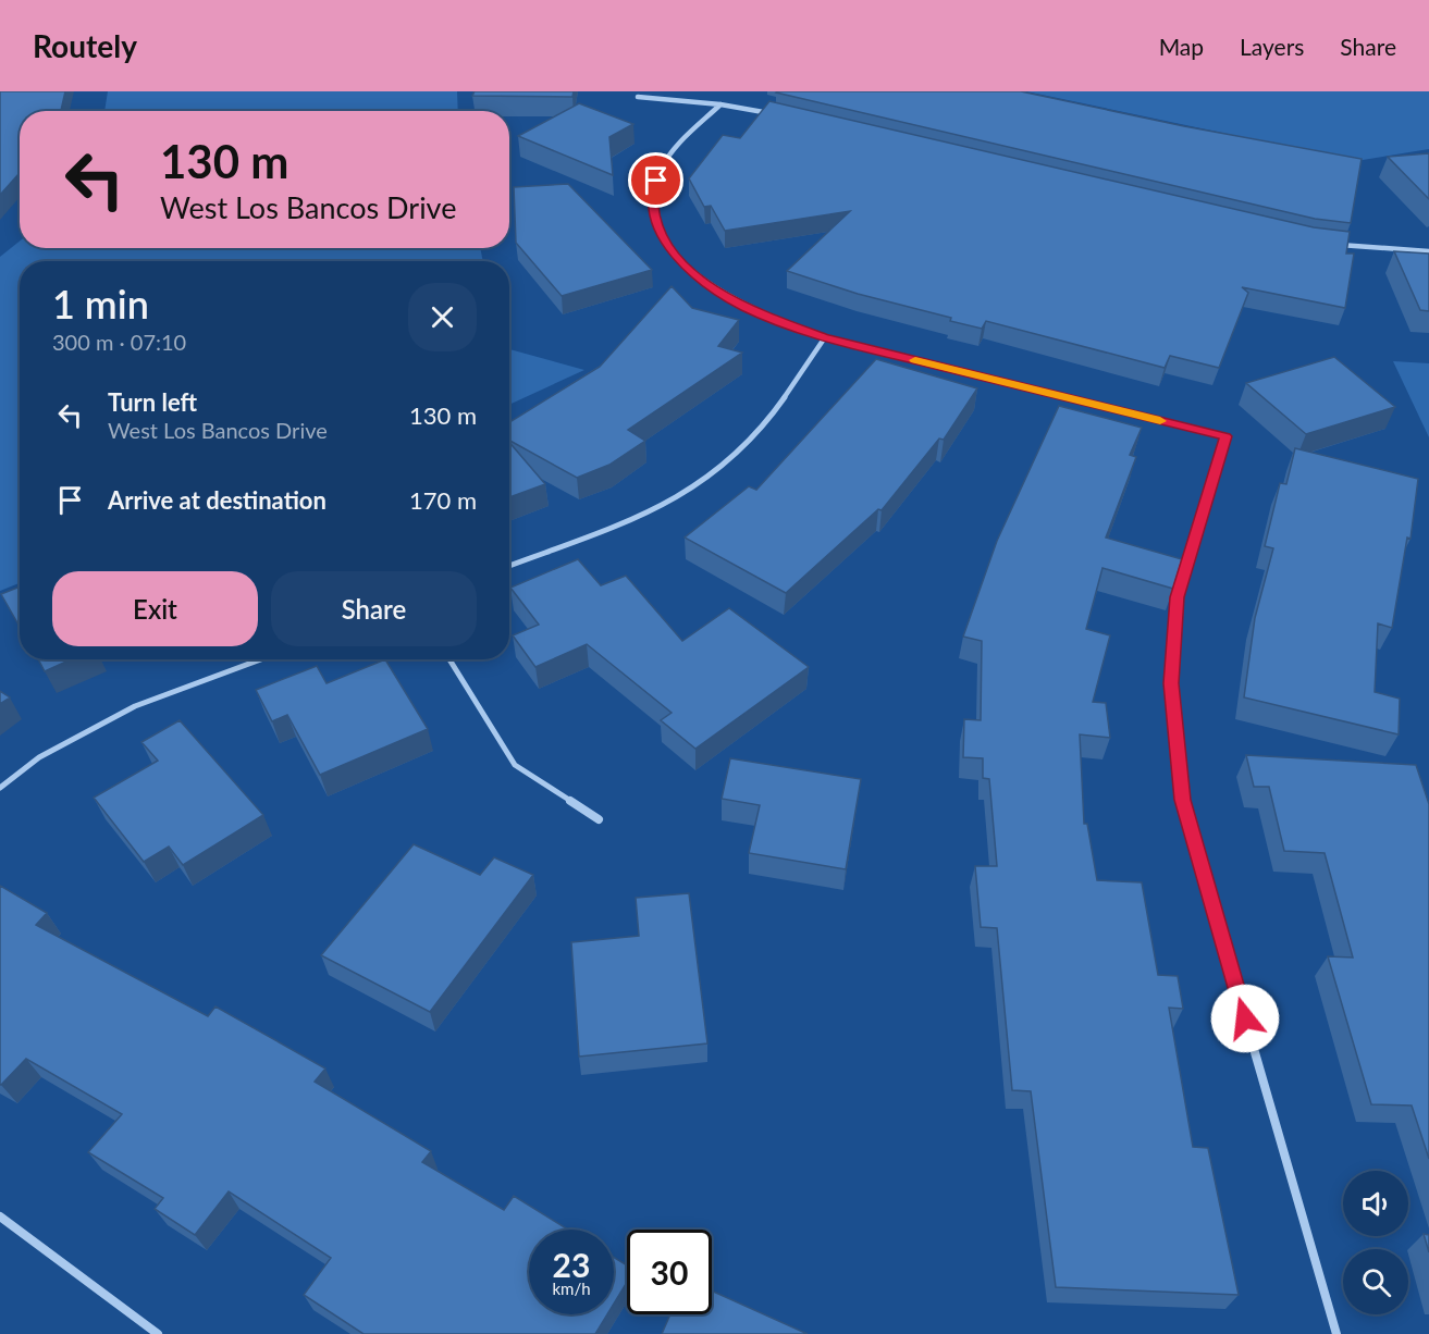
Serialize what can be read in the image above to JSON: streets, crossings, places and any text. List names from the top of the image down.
{
  "page": {
    "header": "Routely",
    "nav": ["Map", "Layers", "Share"],
    "turn": ["130 m", "West Los Bancos Drive"],
    "heading": ["1 min", "300 m · 07:10"],
    "list": [
      {
        "name": "Turn left",
        "note": "West Los Bancos Drive",
        "value": "130 m"
      },
      {
        "name": "Arrive at destination",
        "value": "170 m"
      }
    ],
    "buttons": ["Exit", "Share"],
    "speed": "23 km/h",
    "limit": "30"
  }
}
